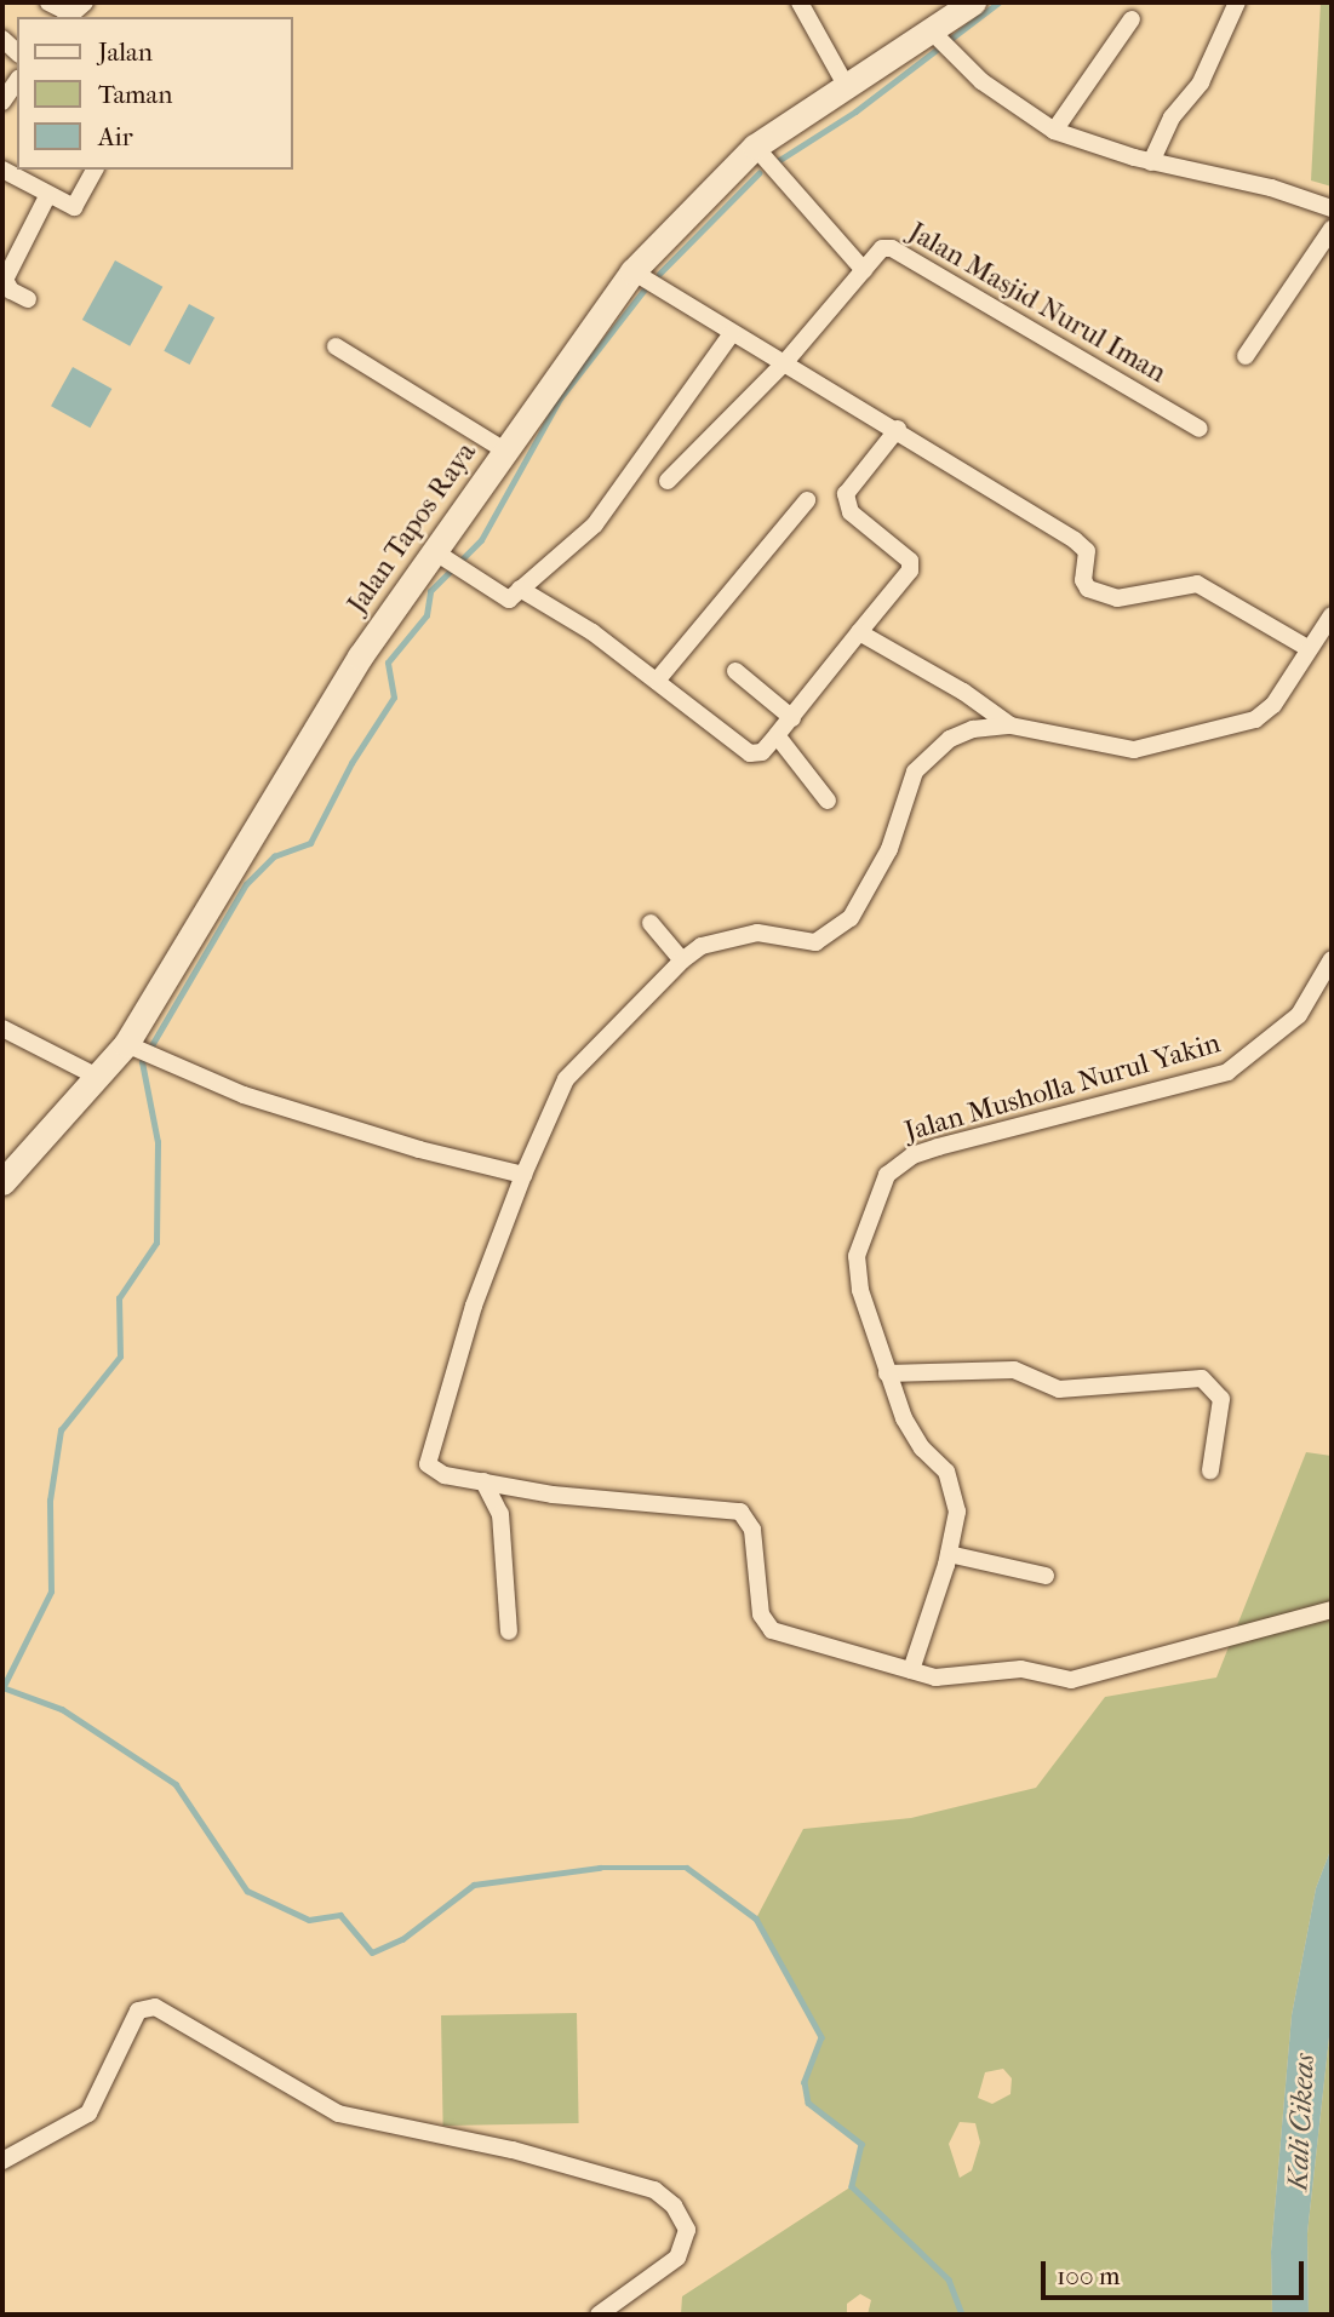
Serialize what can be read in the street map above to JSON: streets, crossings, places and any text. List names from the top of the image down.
{
  "streets": {
    "main road": ["Jalan Tapos Raya"],
    "street": ["Jalan Masjid Nurul Iman", "Jalan Musholla Nurul Yakin"]
  },
  "water": ["Kali Cikeas"],
  "legend": ["Jalan", "Taman", "Air"],
  "scale_bar": "100 m"
}
